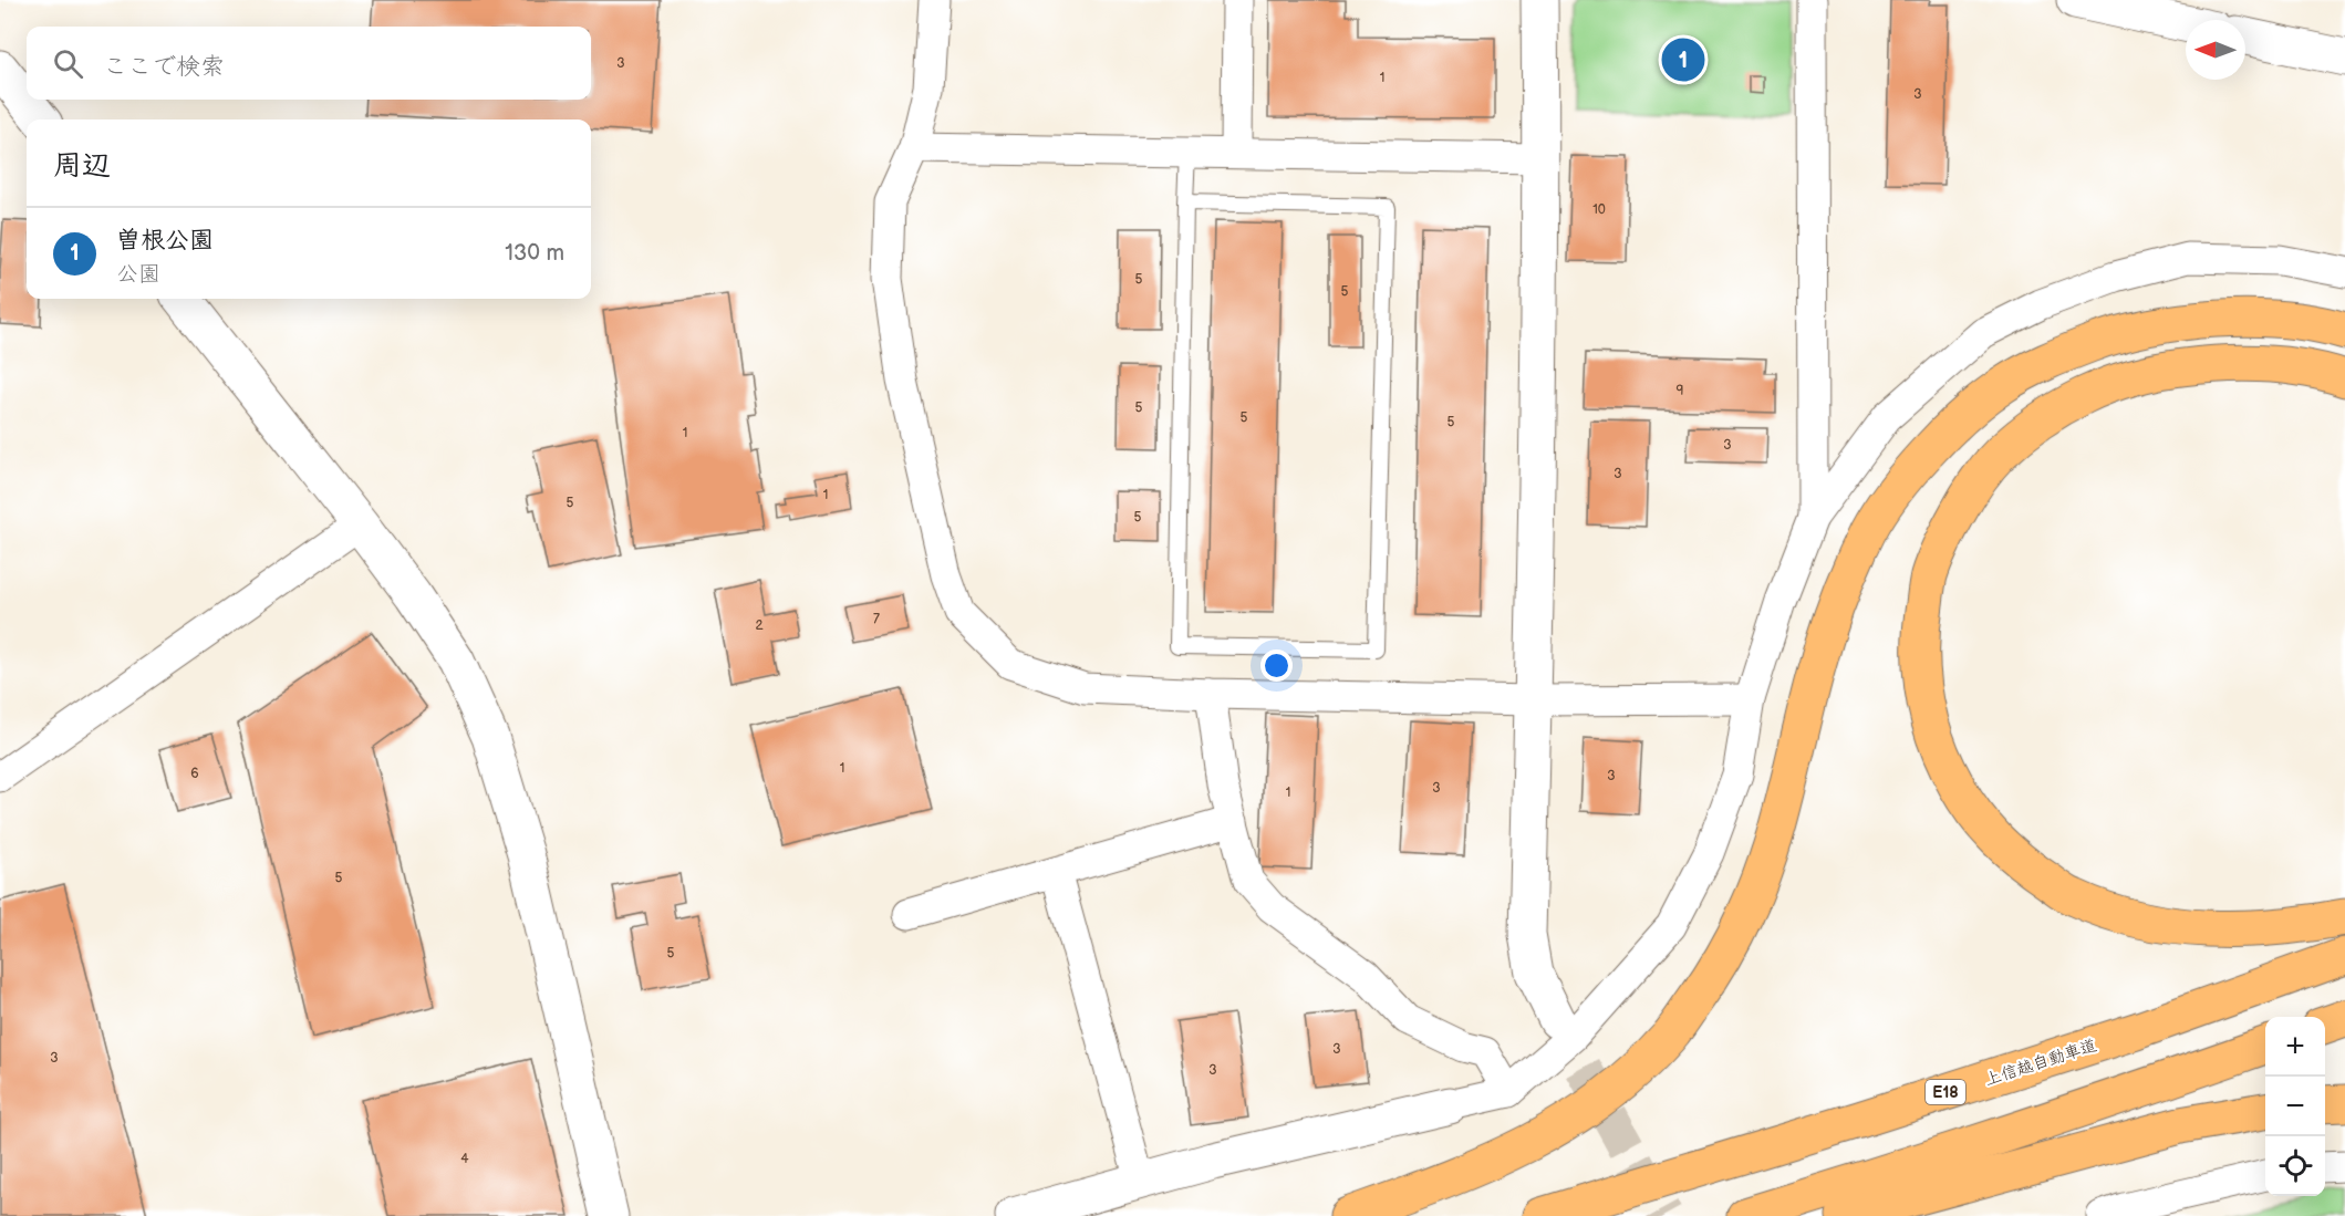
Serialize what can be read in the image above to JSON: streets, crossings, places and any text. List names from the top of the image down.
{
  "streets": {
    "highway": ["上信越自動車道", "E18"]
  },
  "house_numbers": [
    "3",
    "1",
    "3",
    "10",
    "5",
    "5",
    "9",
    "5",
    "5",
    "5",
    "1",
    "3",
    "3",
    "1",
    "5",
    "5",
    "7",
    "2",
    "1",
    "6",
    "3",
    "3",
    "1",
    "5",
    "5",
    "3",
    "3",
    "3",
    "4"
  ],
  "north": "left",
  "page": {
    "search": "ここで検索",
    "pins": "1",
    "heading": "周辺",
    "list": [
      {
        "mark": "1",
        "name": "曽根公園",
        "note": "公園",
        "value": "130 m"
      }
    ],
    "map_buttons": ["+", "−"]
  }
}
